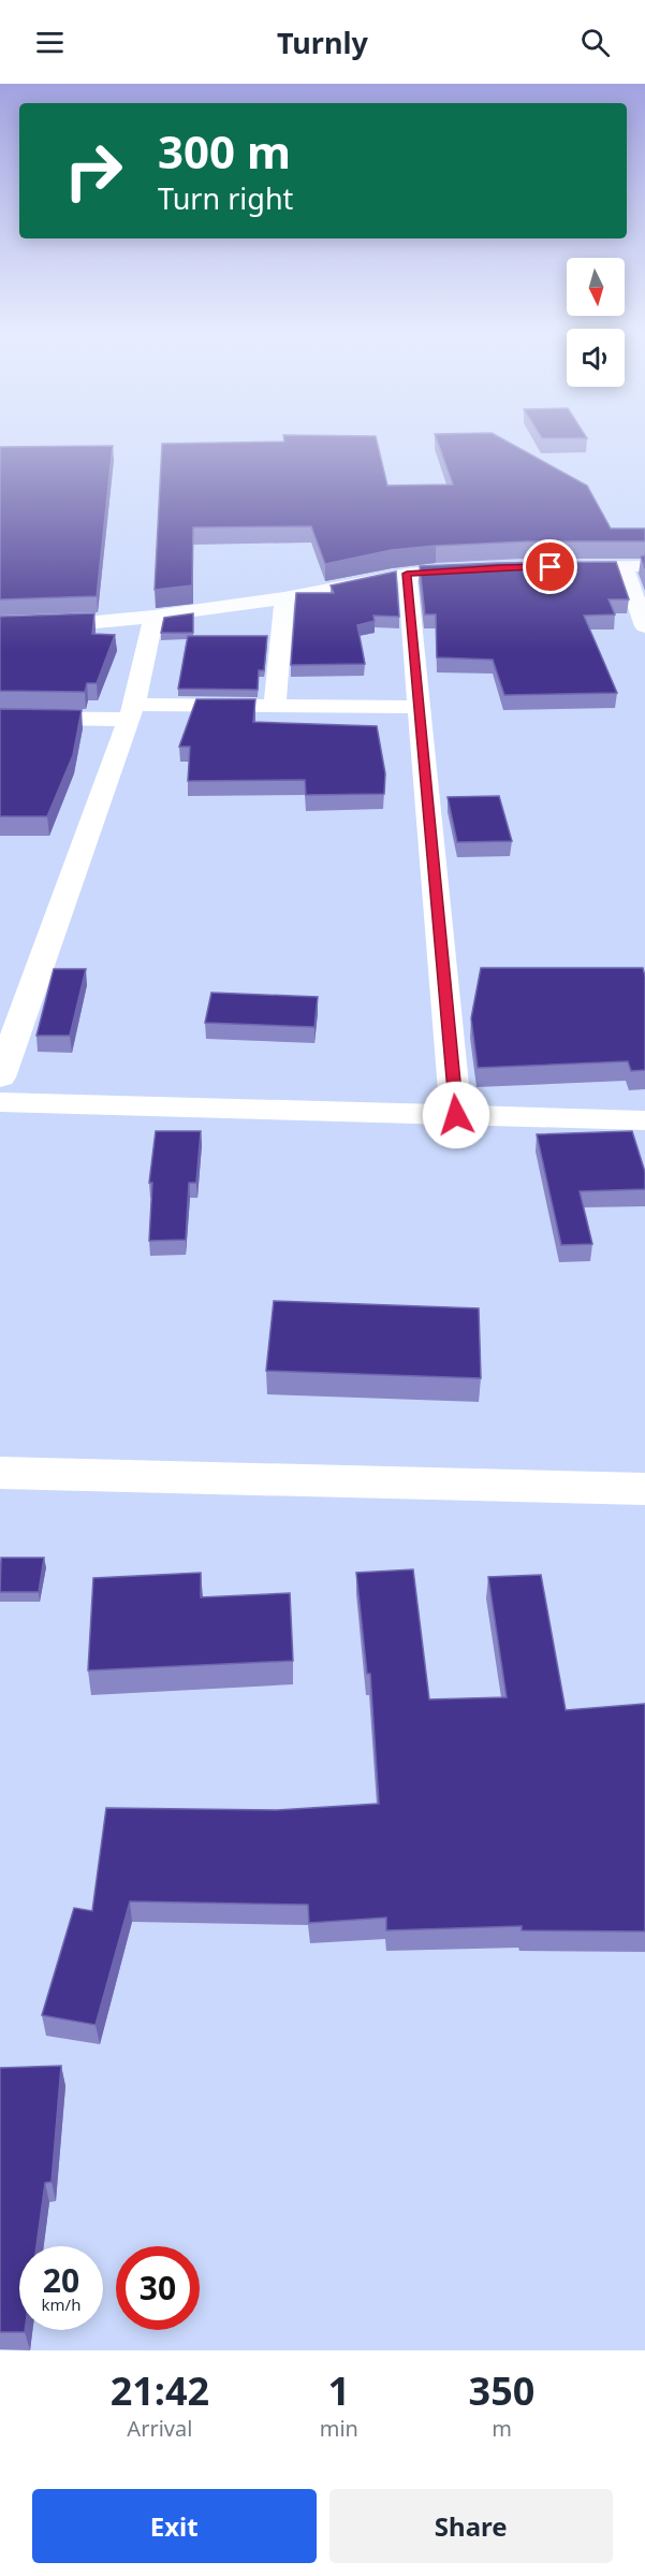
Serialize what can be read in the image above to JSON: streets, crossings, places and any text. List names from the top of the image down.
{
  "north": "bottom",
  "page": {
    "header": "Turnly",
    "turn": ["300 m", "Turn right"],
    "speed": "20 km/h",
    "limit": "30",
    "eta": [
      "21:42",
      "Arrival",
      "1",
      "min",
      "350",
      "m"
    ],
    "buttons": ["Exit", "Share"]
  }
}
